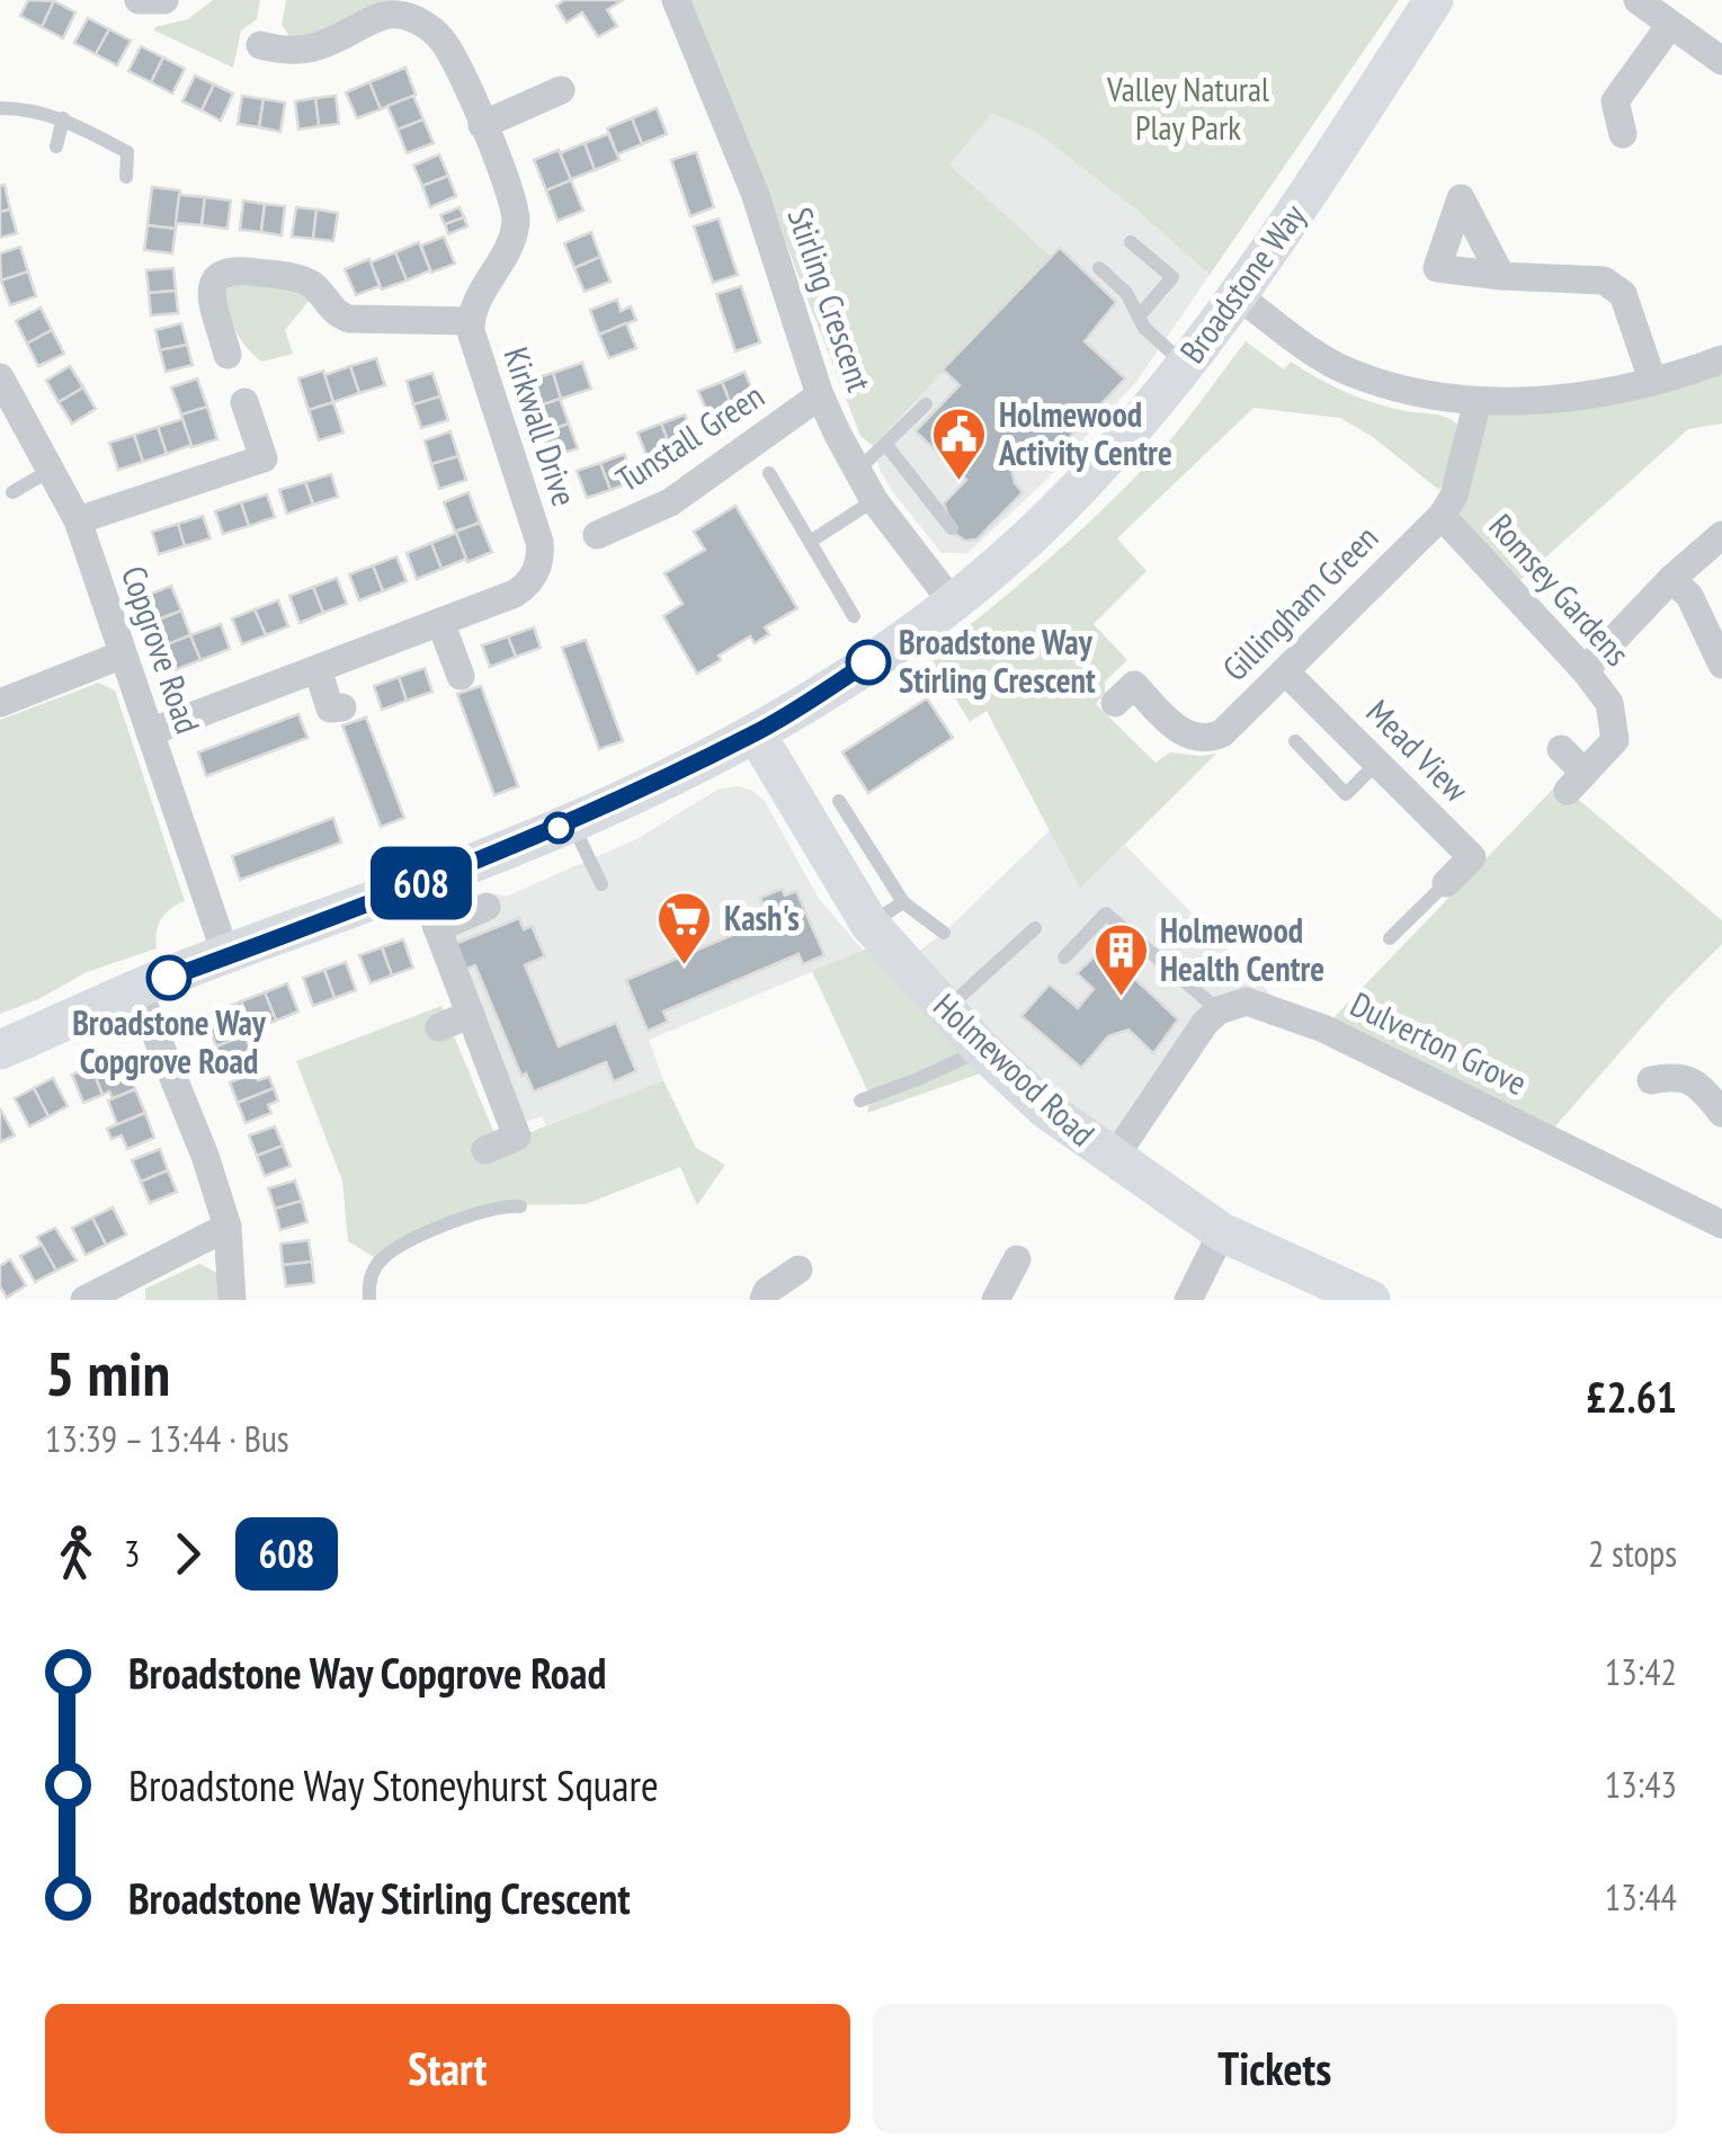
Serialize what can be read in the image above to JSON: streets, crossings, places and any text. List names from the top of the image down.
{
  "streets": {
    "street": [
      "Broadstone Way",
      "Stirling Crescent",
      "Kirkwall Drive",
      "Tunstall Green",
      "Romsey Gardens",
      "Gillingham Green",
      "Copgrove Road",
      "Mead View",
      "Dulverton Grove",
      "Holmewood Road"
    ]
  },
  "crossings": [
    ["Broadstone Way", "Stirling Crescent"],
    ["Broadstone Way", "Copgrove Road"],
    ["Broadstone Way", "Holmewood Road"],
    ["Stirling Crescent", "Tunstall Green"],
    ["Kirkwall Drive", "Copgrove Road"],
    ["Romsey Gardens", "Gillingham Green"],
    ["Gillingham Green", "Mead View"]
  ],
  "parks": ["Valley Natural Play Park"],
  "places": {
    "public building": ["Holmewood Activity Centre"],
    "other": ["Broadstone Way Stirling Crescent", "Broadstone Way Copgrove Road"],
    "supermarket": ["Kash's"],
    "building": ["Holmewood Health Centre"]
  },
  "lines": ["bus line 608"],
  "page": {
    "on_map": "608",
    "heading": ["5 min", "13:39 – 13:44 · Bus", "£2.61"],
    "legs": ["3", "608", "2 stops"],
    "list": [
      {
        "name": "Broadstone Way Copgrove Road",
        "value": "13:42"
      },
      {
        "name": "Broadstone Way Stoneyhurst Square",
        "value": "13:43"
      },
      {
        "name": "Broadstone Way Stirling Crescent",
        "value": "13:44"
      }
    ],
    "buttons": ["Start", "Tickets"]
  }
}
